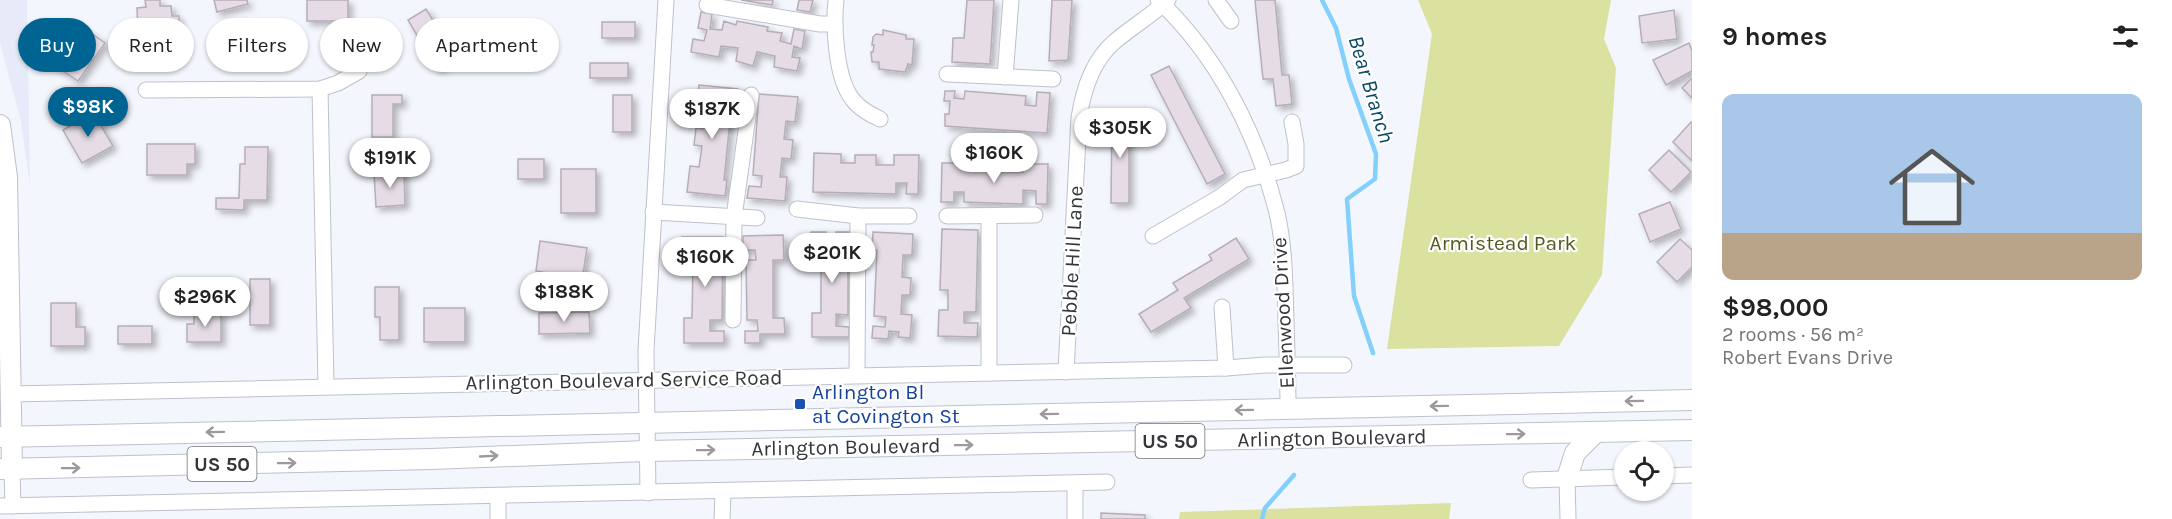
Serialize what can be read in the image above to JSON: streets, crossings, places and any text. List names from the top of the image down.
{
  "streets": {
    "main road": ["Arlington Boulevard", "US 50"],
    "street": ["Pebble Hill Lane", "Ellenwood Drive", "Arlington Boulevard Service Road"]
  },
  "crossings": [
    ["Pebble Hill Lane", "Ellenwood Drive"],
    ["Pebble Hill Lane", "Arlington Boulevard Service Road"],
    ["Ellenwood Drive", "Arlington Boulevard Service Road"],
    ["Ellenwood Drive", "Arlington Boulevard"]
  ],
  "water": ["Bear Branch"],
  "parks": ["Armistead Park"],
  "places": {
    "transit": ["Arlington Bl at Covington St"]
  },
  "page": {
    "heading": "9 homes",
    "chip": [
      "Buy",
      "Rent",
      "Filters",
      "New",
      "Apartment"
    ],
    "list": [
      {
        "name": "$98,000",
        "note": "2 rooms · 56 m² · Robert Evans Drive"
      }
    ],
    "price": [
      "$98K",
      "$187K",
      "$305K",
      "$160K",
      "$191K",
      "$201K",
      "$160K",
      "$188K",
      "$296K"
    ]
  }
}
